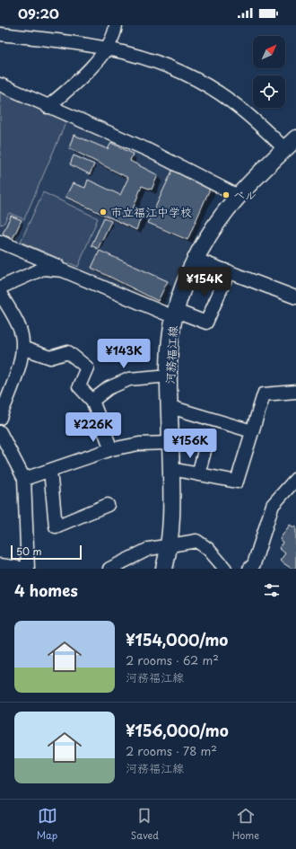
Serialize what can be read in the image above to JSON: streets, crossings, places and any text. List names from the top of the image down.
{
  "streets": {
    "main road": ["河務福江線"]
  },
  "places": ["ベル", "市立福江中学校"],
  "scale_bar": "50 m",
  "north": "top right",
  "page": {
    "status": "09:20",
    "price": [
      "¥154K",
      "¥143K",
      "¥226K",
      "¥156K"
    ],
    "scale": "50 m",
    "heading": "4 homes",
    "list": [
      {
        "name": "¥154,000/mo",
        "note": "2 rooms · 62 m² · 河務福江線"
      },
      {
        "name": "¥156,000/mo",
        "note": "2 rooms · 78 m² · 河務福江線"
      }
    ],
    "tabs": ["Map", "Saved", "Home"]
  }
}
